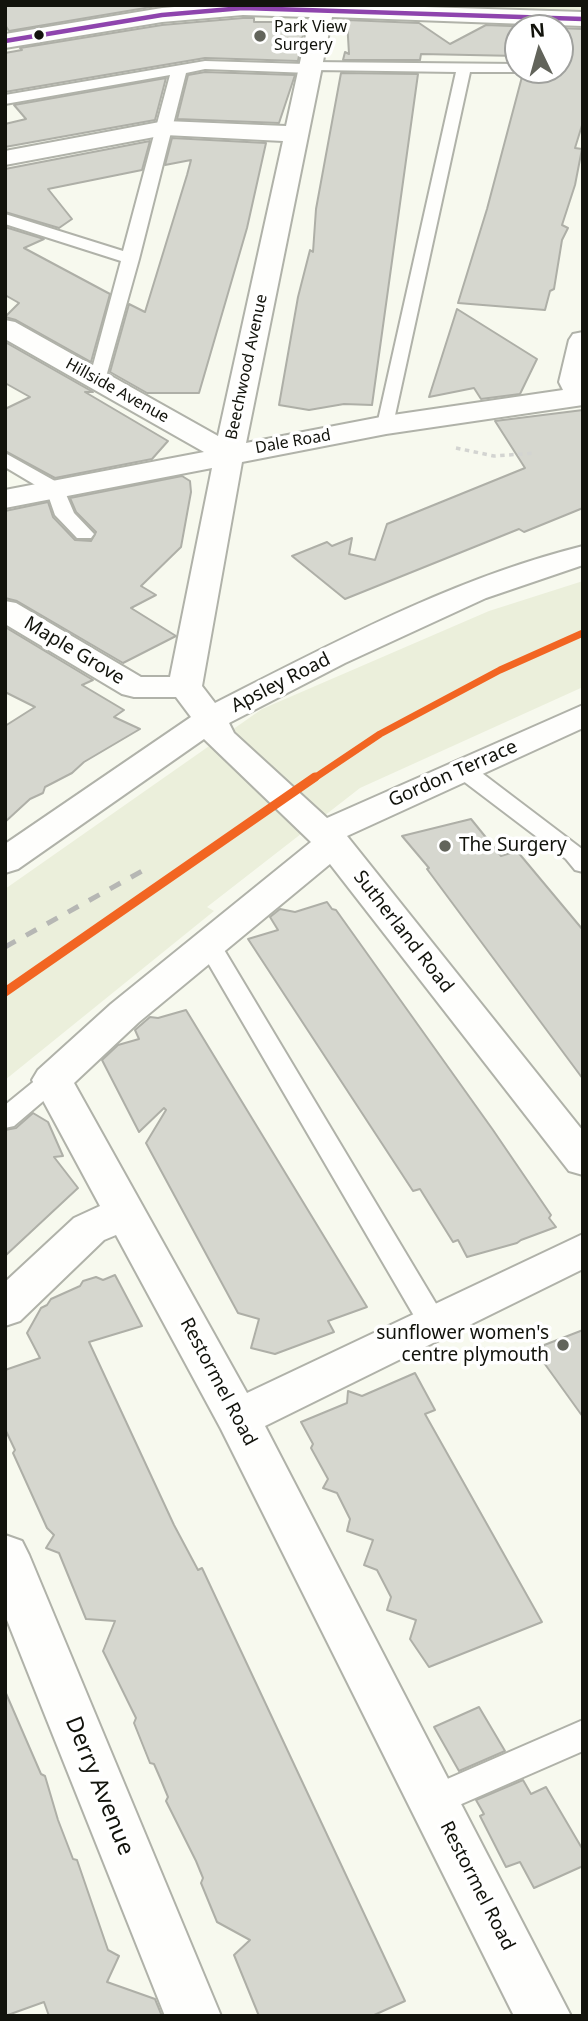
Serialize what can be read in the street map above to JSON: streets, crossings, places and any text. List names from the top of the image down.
{
  "streets": {
    "street": [
      "Beechwood Avenue",
      "Hillside Avenue",
      "Dale Road",
      "Maple Grove",
      "Apsley Road",
      "Gordon Terrace",
      "Sutherland Road",
      "Restormel Road",
      "Derry Avenue"
    ]
  },
  "crossings": [
    ["Beechwood Avenue", "Hillside Avenue"],
    ["Beechwood Avenue", "Dale Road"],
    ["Beechwood Avenue", "Maple Grove"],
    ["Hillside Avenue", "Dale Road"],
    ["Apsley Road", "Sutherland Road"],
    ["Gordon Terrace", "Sutherland Road"]
  ],
  "places": ["Park View Surgery", "The Surgery", "sunflower women's centre plymouth"],
  "north": "top"
}
